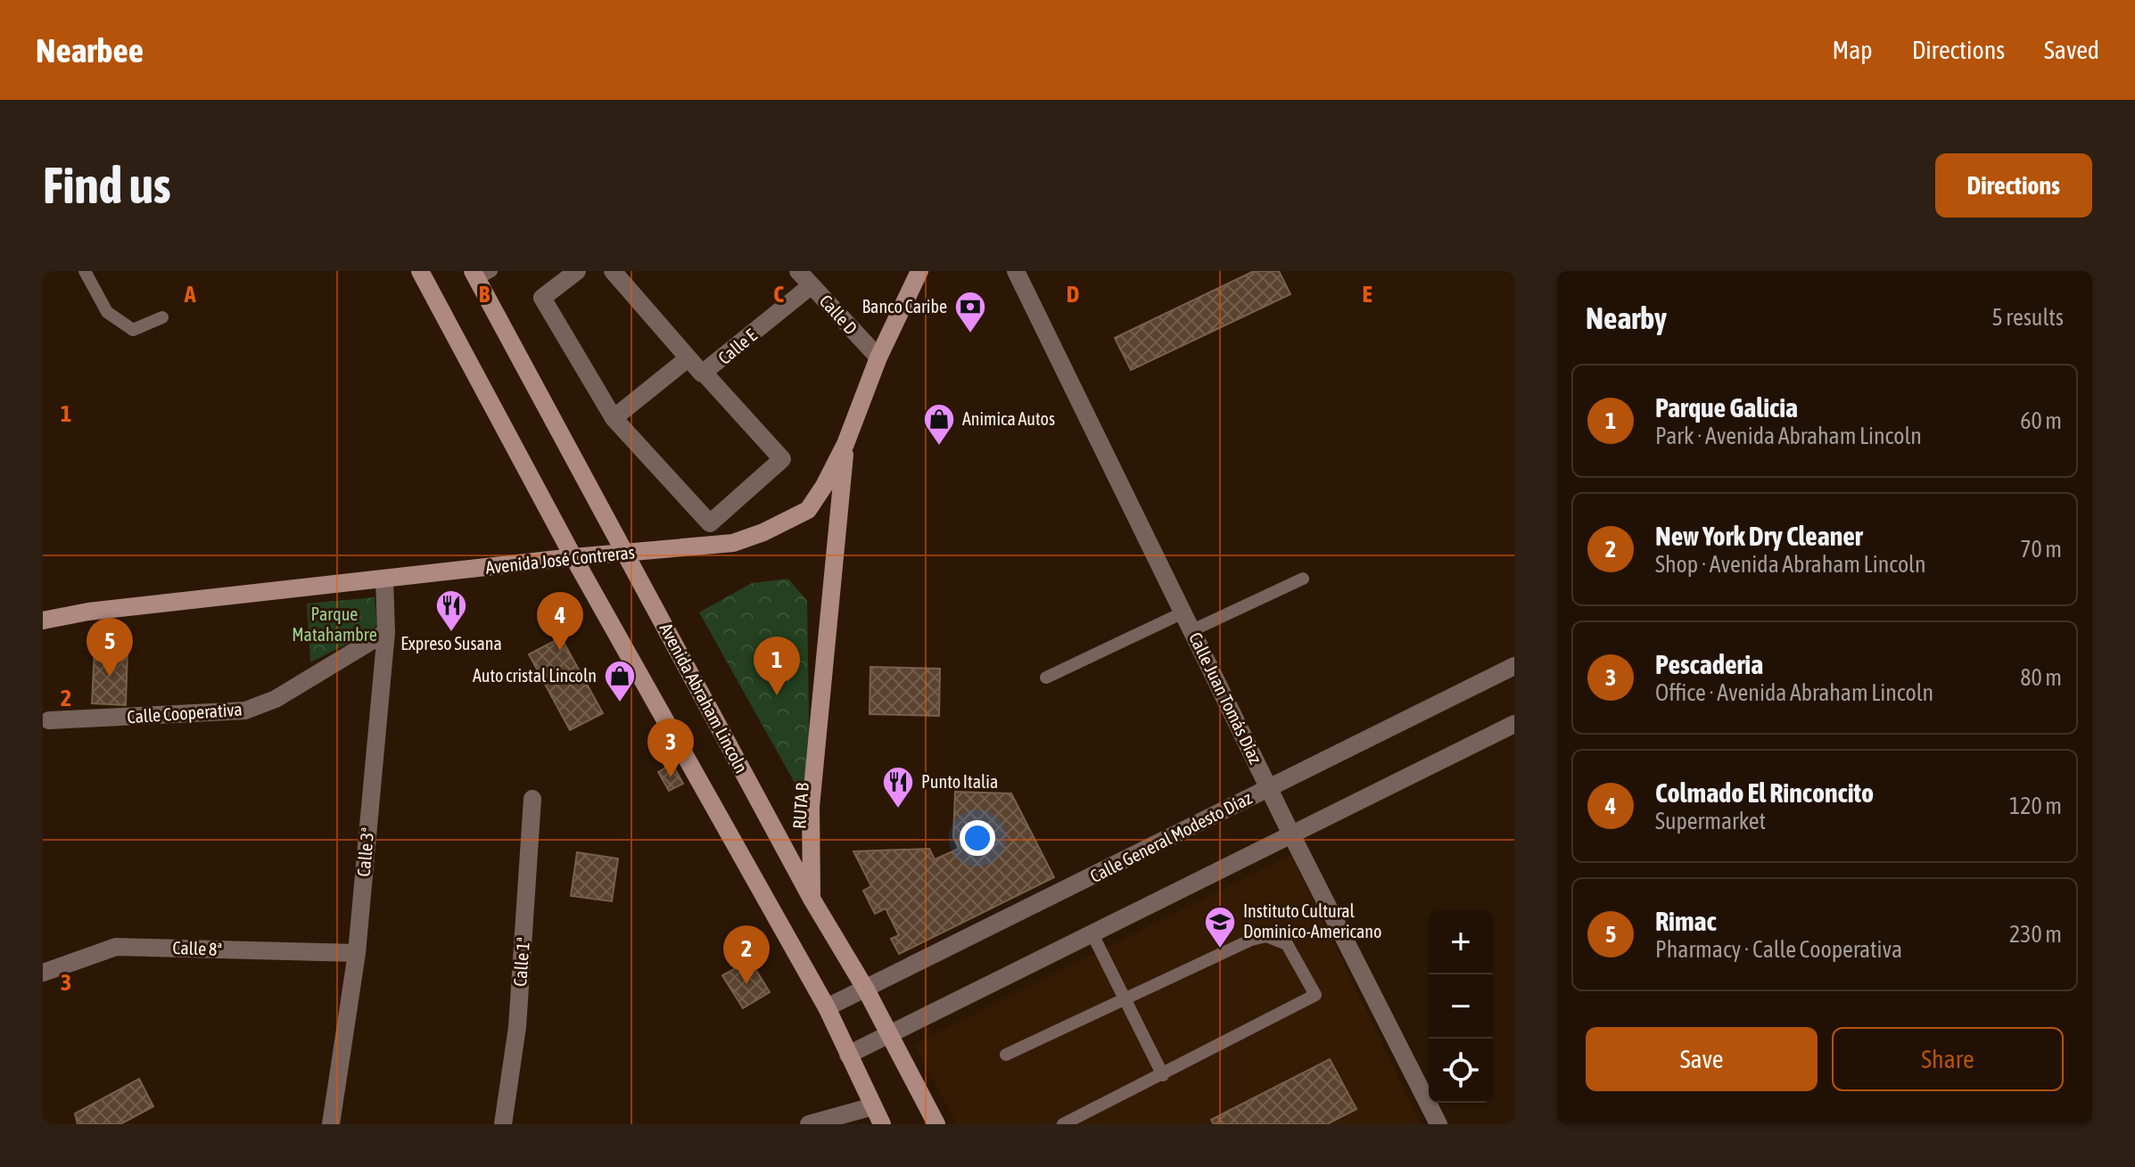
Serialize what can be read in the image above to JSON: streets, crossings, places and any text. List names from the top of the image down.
{
  "streets": {
    "main road": ["Avenida José Contreras", "Avenida Abraham Lincoln"],
    "street": [
      "Calle D",
      "Calle E",
      "Calle Juan Tomás Díaz",
      "Calle Cooperativa",
      "Calle General Modesto Díaz",
      "Calle 3ª",
      "Calle 8ª",
      "Calle 1ª"
    ]
  },
  "crossings": [
    ["Calle D", "Calle E"],
    ["Calle D", "Avenida José Contreras"],
    ["Avenida José Contreras", "Avenida Abraham Lincoln"],
    ["Avenida José Contreras", "Calle 3ª"],
    ["Avenida Abraham Lincoln", "Calle General Modesto Díaz"],
    ["Calle Juan Tomás Díaz", "Calle General Modesto Díaz"],
    ["Calle Cooperativa", "Calle 3ª"],
    ["Calle 3ª", "Calle 8ª"]
  ],
  "parks": ["Parque Matahambre"],
  "places": {
    "bank": ["Banco Caribe"],
    "shop": ["Animica Autos", "Auto cristal Lincoln"],
    "restaurant": ["Expreso Susana", "Punto Italia"],
    "school or university": ["Instituto Cultural Dominico-Americano"]
  },
  "page": {
    "header": "Nearbee",
    "nav": ["Map", "Directions", "Saved"],
    "buttons": [
      "Directions",
      ["Save", "Share"]
    ],
    "title": "Find us",
    "heading": ["Nearby", "5 results"],
    "list": [
      {
        "mark": "1",
        "name": "Parque Galicia",
        "note": "Park · Avenida Abraham Lincoln",
        "value": "60 m"
      },
      {
        "mark": "2",
        "name": "New York Dry Cleaner",
        "note": "Shop · Avenida Abraham Lincoln",
        "value": "70 m"
      },
      {
        "mark": "3",
        "name": "Pescaderia",
        "note": "Office · Avenida Abraham Lincoln",
        "value": "80 m"
      },
      {
        "mark": "4",
        "name": "Colmado El Rinconcito",
        "note": "Supermarket",
        "value": "120 m"
      },
      {
        "mark": "5",
        "name": "Rimac",
        "note": "Pharmacy · Calle Cooperativa",
        "value": "230 m"
      }
    ],
    "pins": [
      "4",
      "5",
      "1",
      "3",
      "2"
    ],
    "map_buttons": ["+", "−"]
  },
  "grid": {
    "columns": [
      "A",
      "B",
      "C",
      "D",
      "E"
    ],
    "rows": ["1", "2", "3"]
  }
}
